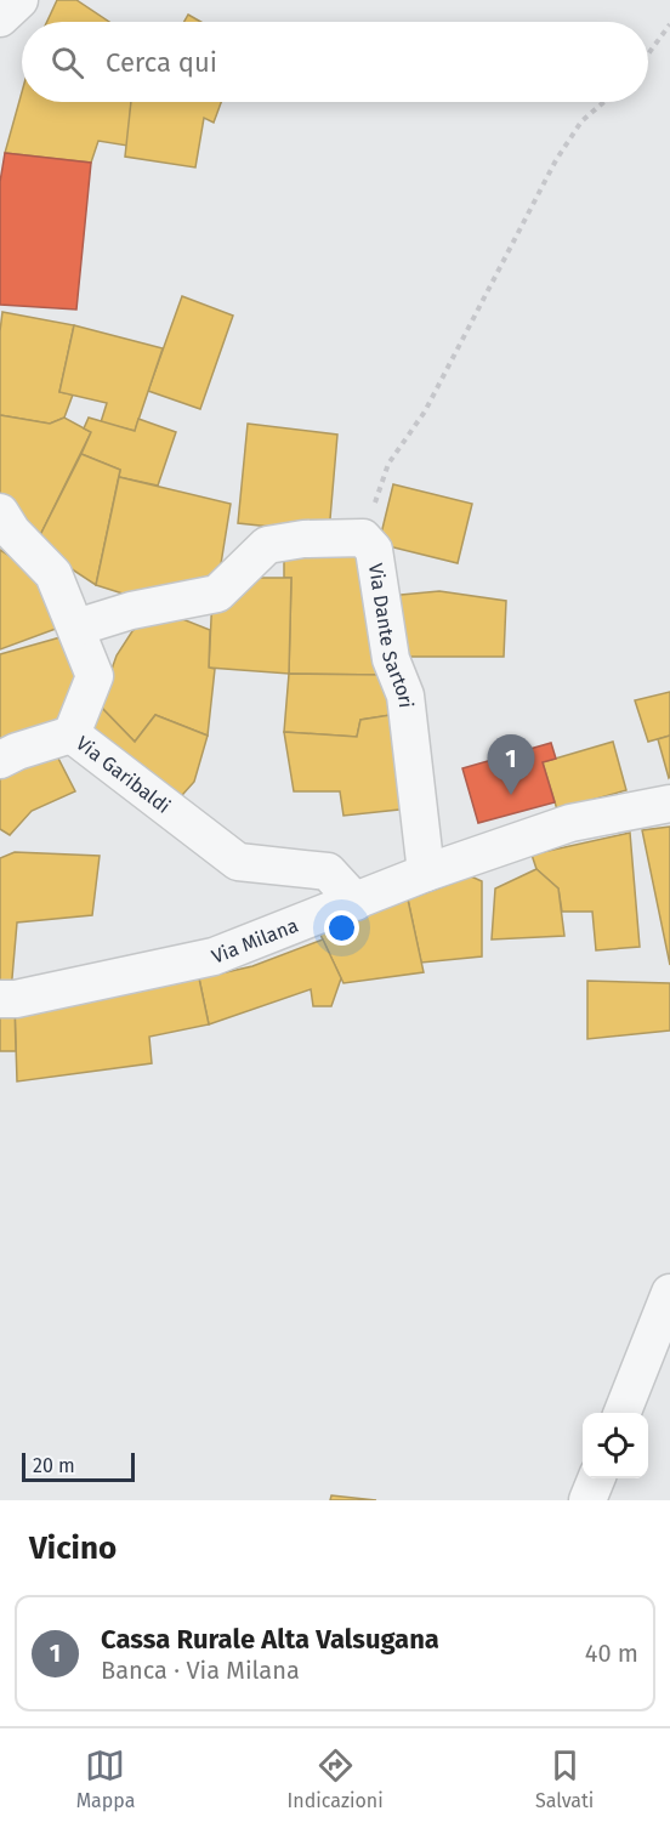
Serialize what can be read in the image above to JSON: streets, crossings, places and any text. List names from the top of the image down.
{
  "streets": {
    "street": ["Via Dante Sartori", "Via Garibaldi", "Via Milana"]
  },
  "crossings": [
    ["Via Dante Sartori", "Via Garibaldi"],
    ["Via Dante Sartori", "Via Milana"],
    ["Via Garibaldi", "Via Milana"]
  ],
  "scale_bar": "20 m",
  "page": {
    "search": "Cerca qui",
    "pins": "1",
    "scale": "20 m",
    "heading": "Vicino",
    "list": [
      {
        "mark": "1",
        "name": "Cassa Rurale Alta Valsugana",
        "note": "Banca · Via Milana",
        "value": "40 m"
      }
    ],
    "nav": ["Mappa", "Indicazioni", "Salvati"]
  }
}
